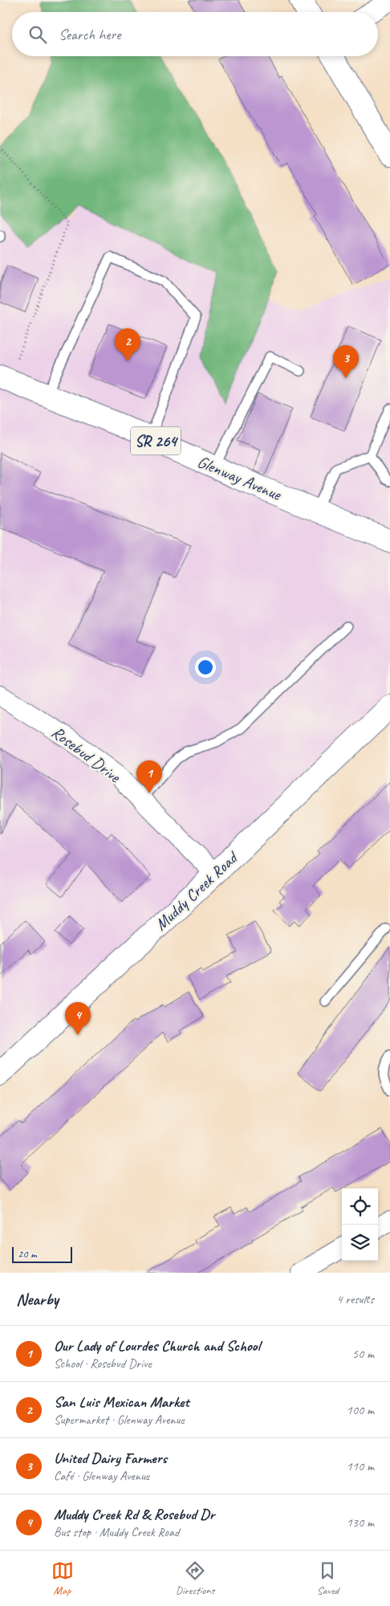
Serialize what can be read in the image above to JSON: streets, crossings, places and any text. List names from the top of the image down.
{
  "streets": {
    "street": [
      "SR 264",
      "Glenway Avenue",
      "Rosebud Drive",
      "Muddy Creek Road"
    ]
  },
  "crossings": [
    ["Rosebud Drive", "Muddy Creek Road"]
  ],
  "scale_bar": "20 m",
  "page": {
    "search": "Search here",
    "pins": [
      "2",
      "3",
      "1",
      "4"
    ],
    "scale": "20 m",
    "heading": ["Nearby", "4 results"],
    "list": [
      {
        "mark": "1",
        "name": "Our Lady of Lourdes Church and School",
        "note": "School · Rosebud Drive",
        "value": "50 m"
      },
      {
        "mark": "2",
        "name": "San Luis Mexican Market",
        "note": "Supermarket · Glenway Avenue",
        "value": "100 m"
      },
      {
        "mark": "3",
        "name": "United Dairy Farmers",
        "note": "Café · Glenway Avenue",
        "value": "110 m"
      },
      {
        "mark": "4",
        "name": "Muddy Creek Rd & Rosebud Dr",
        "note": "Bus stop · Muddy Creek Road",
        "value": "130 m"
      }
    ],
    "nav": ["Map", "Directions", "Saved"]
  }
}
